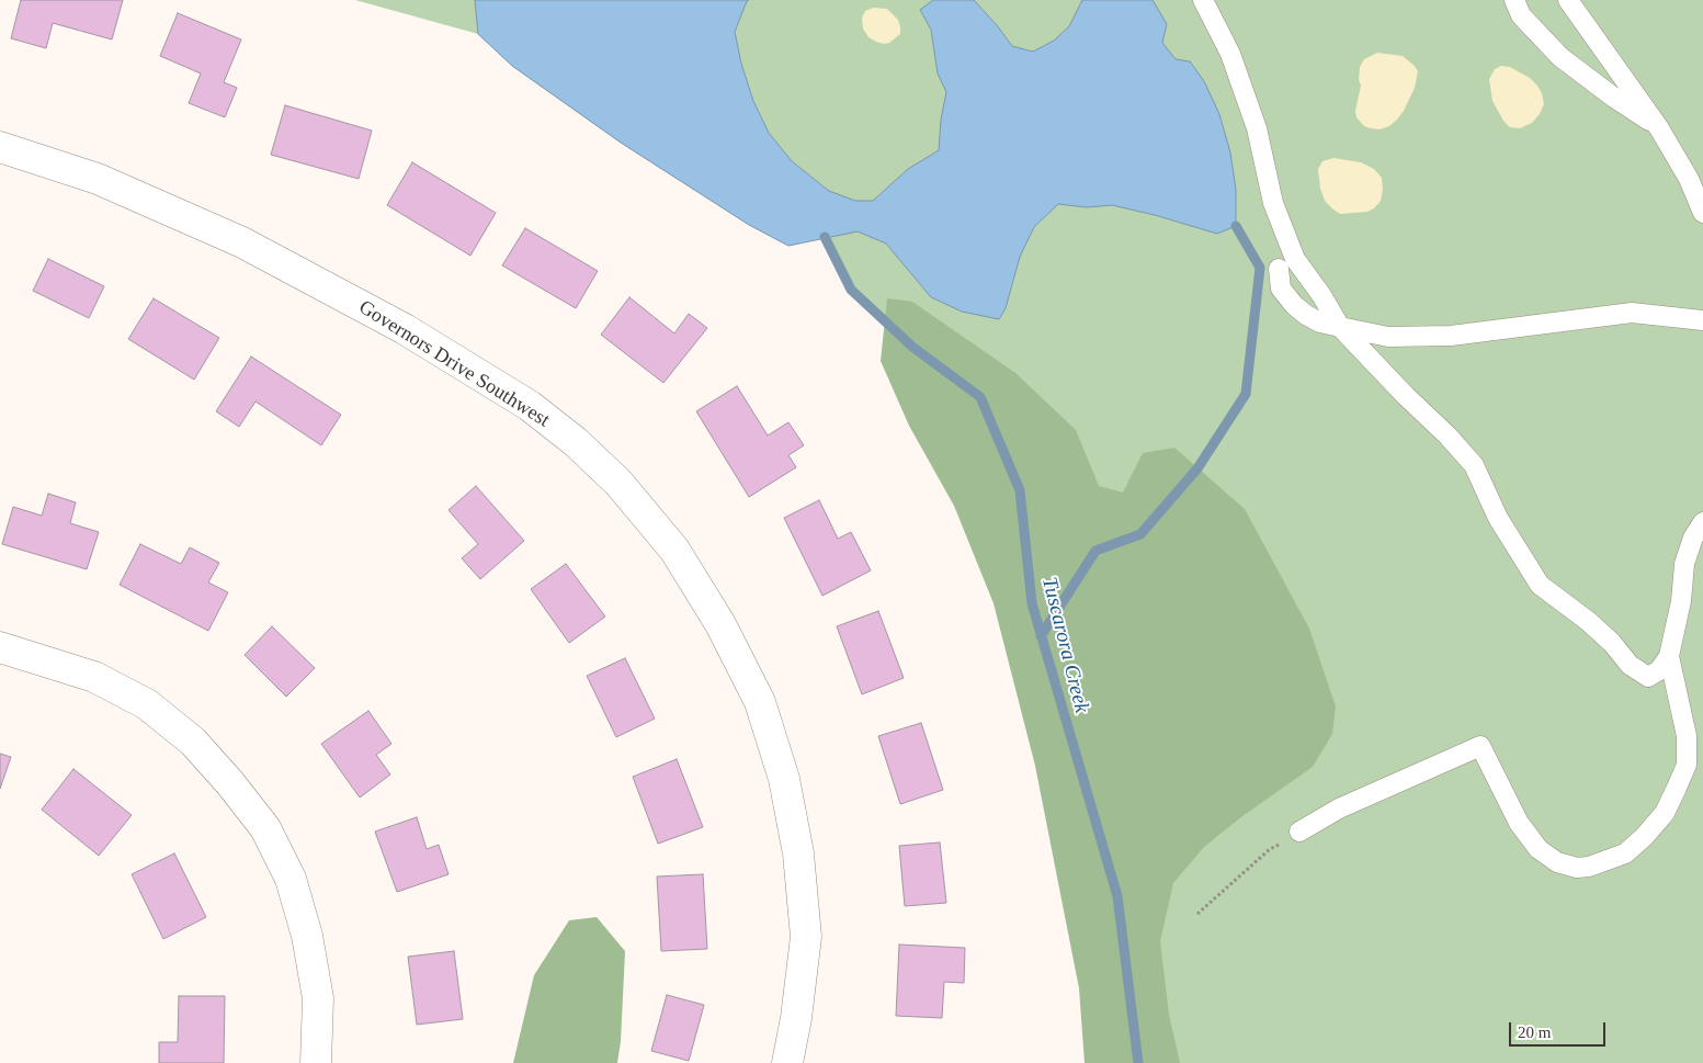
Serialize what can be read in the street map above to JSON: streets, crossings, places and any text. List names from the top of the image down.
{
  "streets": {
    "street": ["Governors Drive Southwest"]
  },
  "water": ["Tuscarora Creek"],
  "scale_bar": "20 m"
}
